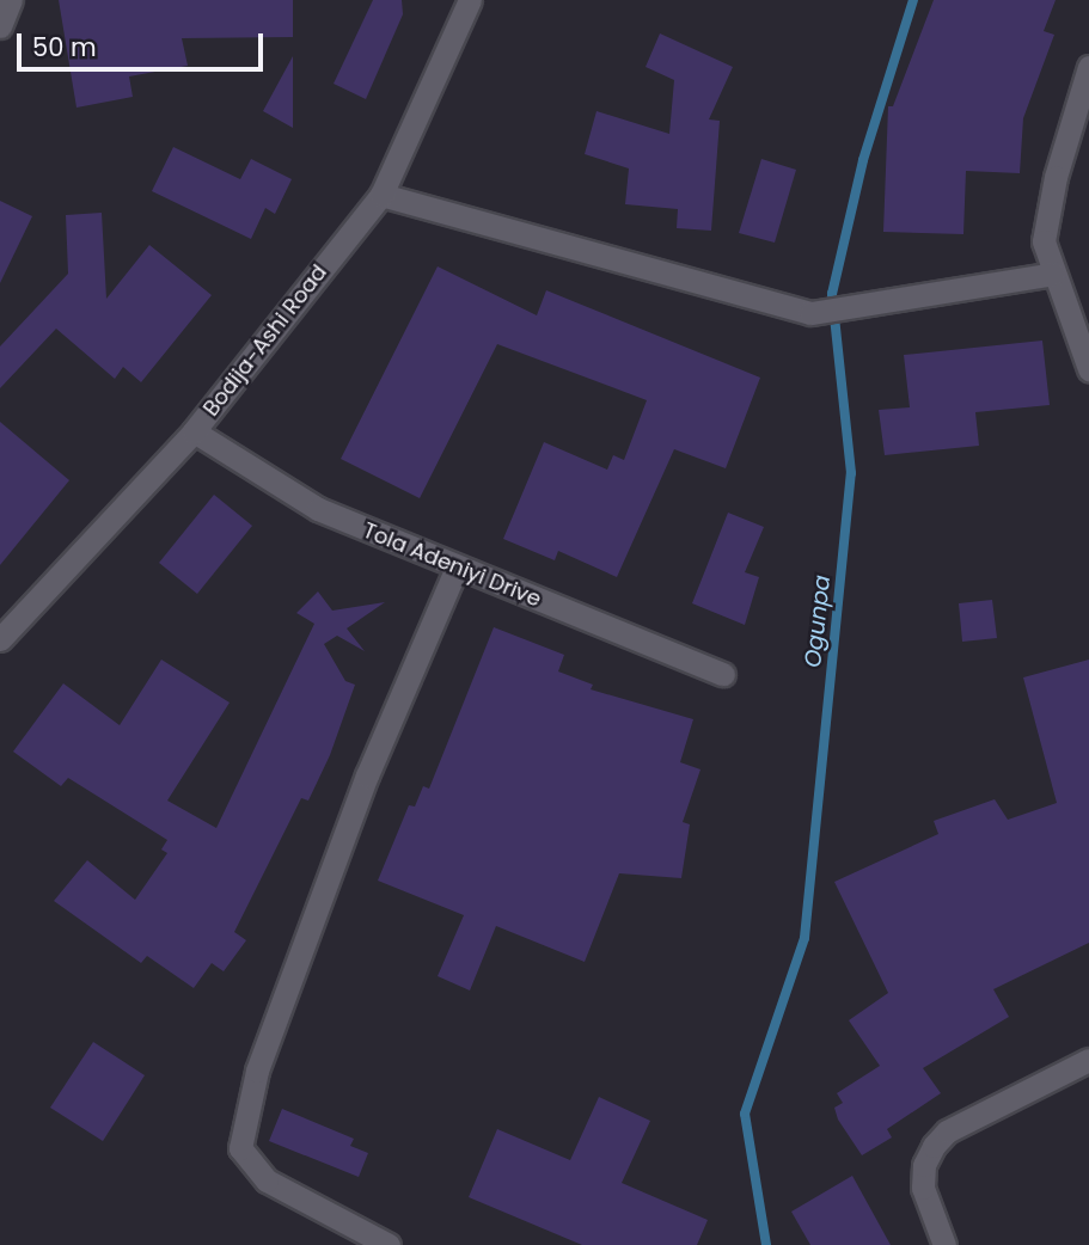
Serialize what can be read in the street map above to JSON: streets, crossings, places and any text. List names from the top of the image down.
{
  "streets": {
    "street": ["Bodija-Ashi Road", "Tola Adeniyi Drive"]
  },
  "crossings": [
    ["Bodija-Ashi Road", "Tola Adeniyi Drive"]
  ],
  "water": ["Ogunpa"],
  "scale_bar": "50 m"
}
